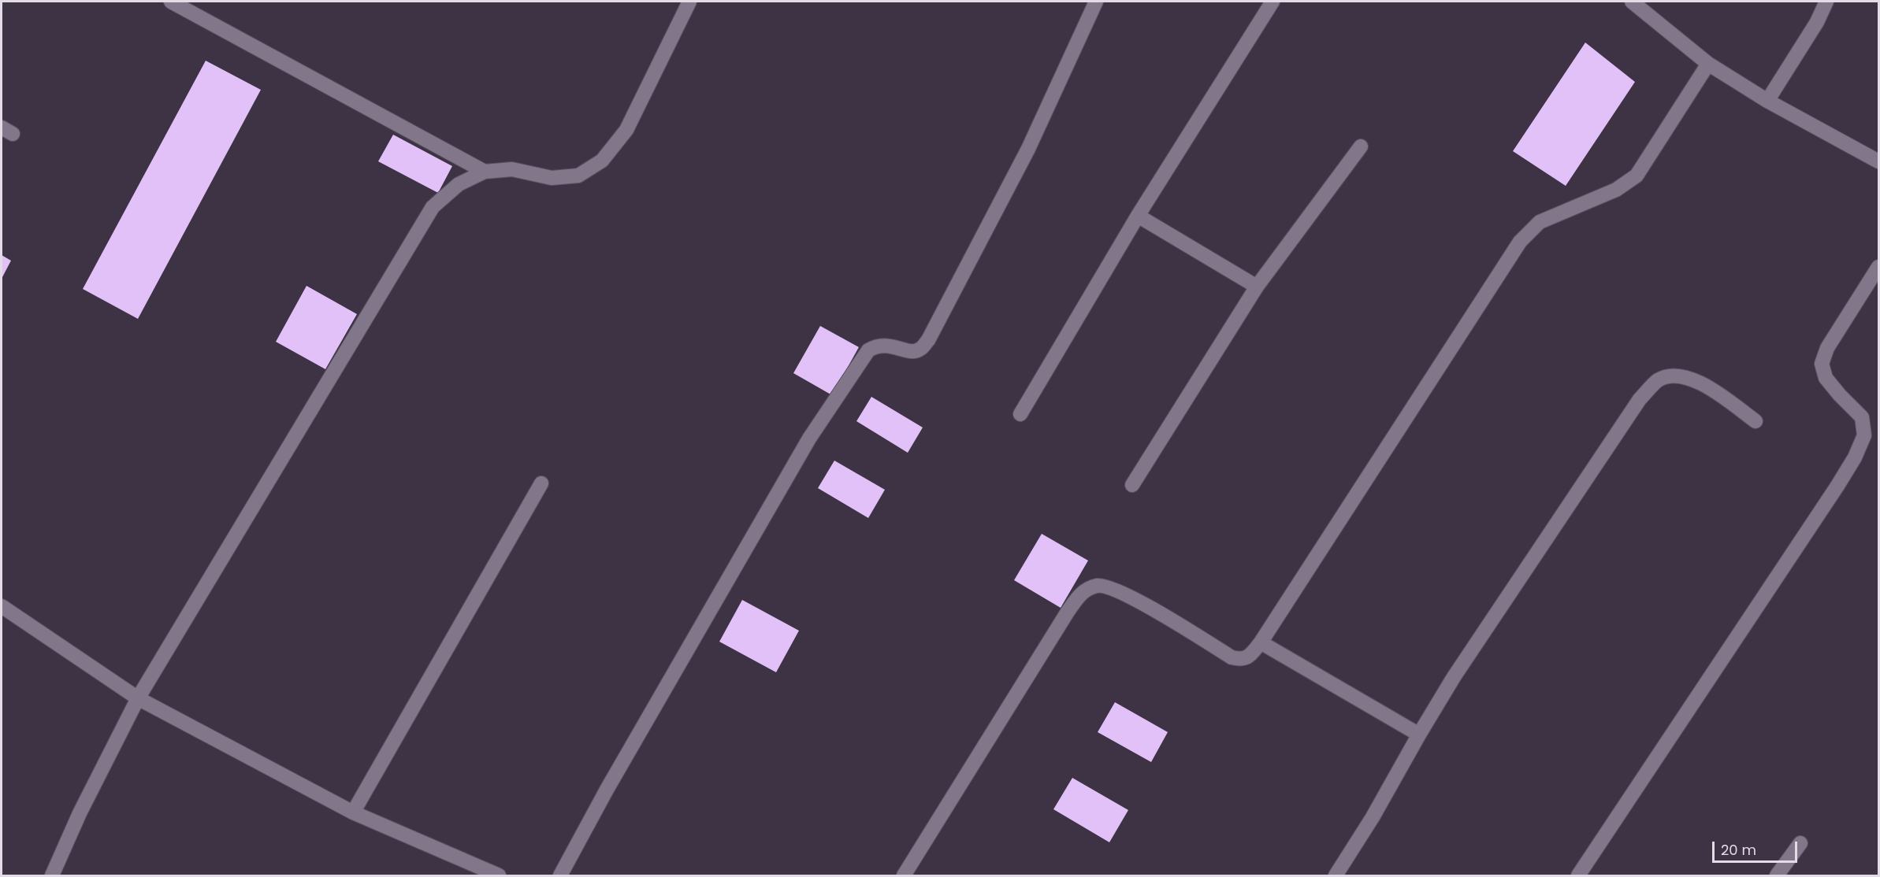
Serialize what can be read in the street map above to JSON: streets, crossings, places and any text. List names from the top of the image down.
{
  "scale_bar": "20 m"
}
